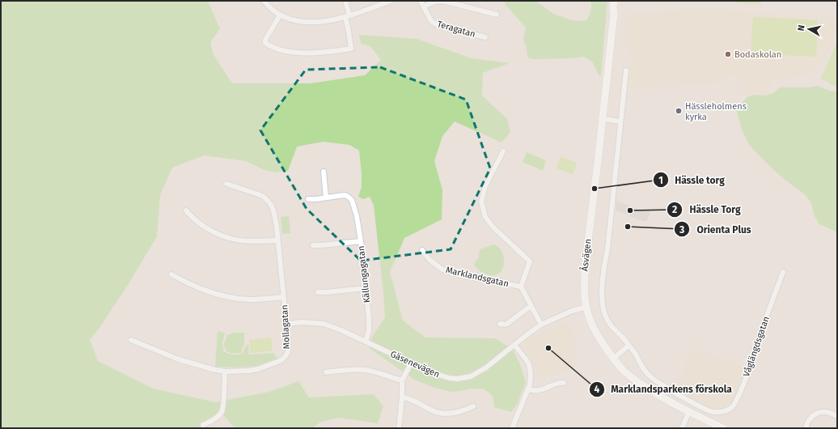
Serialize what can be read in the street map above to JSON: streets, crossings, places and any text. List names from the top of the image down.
{
  "streets": {
    "street": [
      "Teragatan",
      "Åsvägen",
      "Källungagatan",
      "Marklandsgatan",
      "Mollagatan",
      "Våglängdsgatan",
      "Gäsenevägen"
    ]
  },
  "crossings": [
    ["Åsvägen", "Gäsenevägen"],
    ["Källungagatan", "Gäsenevägen"],
    ["Marklandsgatan", "Gäsenevägen"],
    ["Mollagatan", "Gäsenevägen"]
  ],
  "places": [
    "Bodaskolan",
    "Hässleholmens kyrka",
    "Hässle torg",
    "Hässle Torg",
    "Orienta Plus",
    "Marklandsparkens förskola"
  ],
  "north": "left"
}
